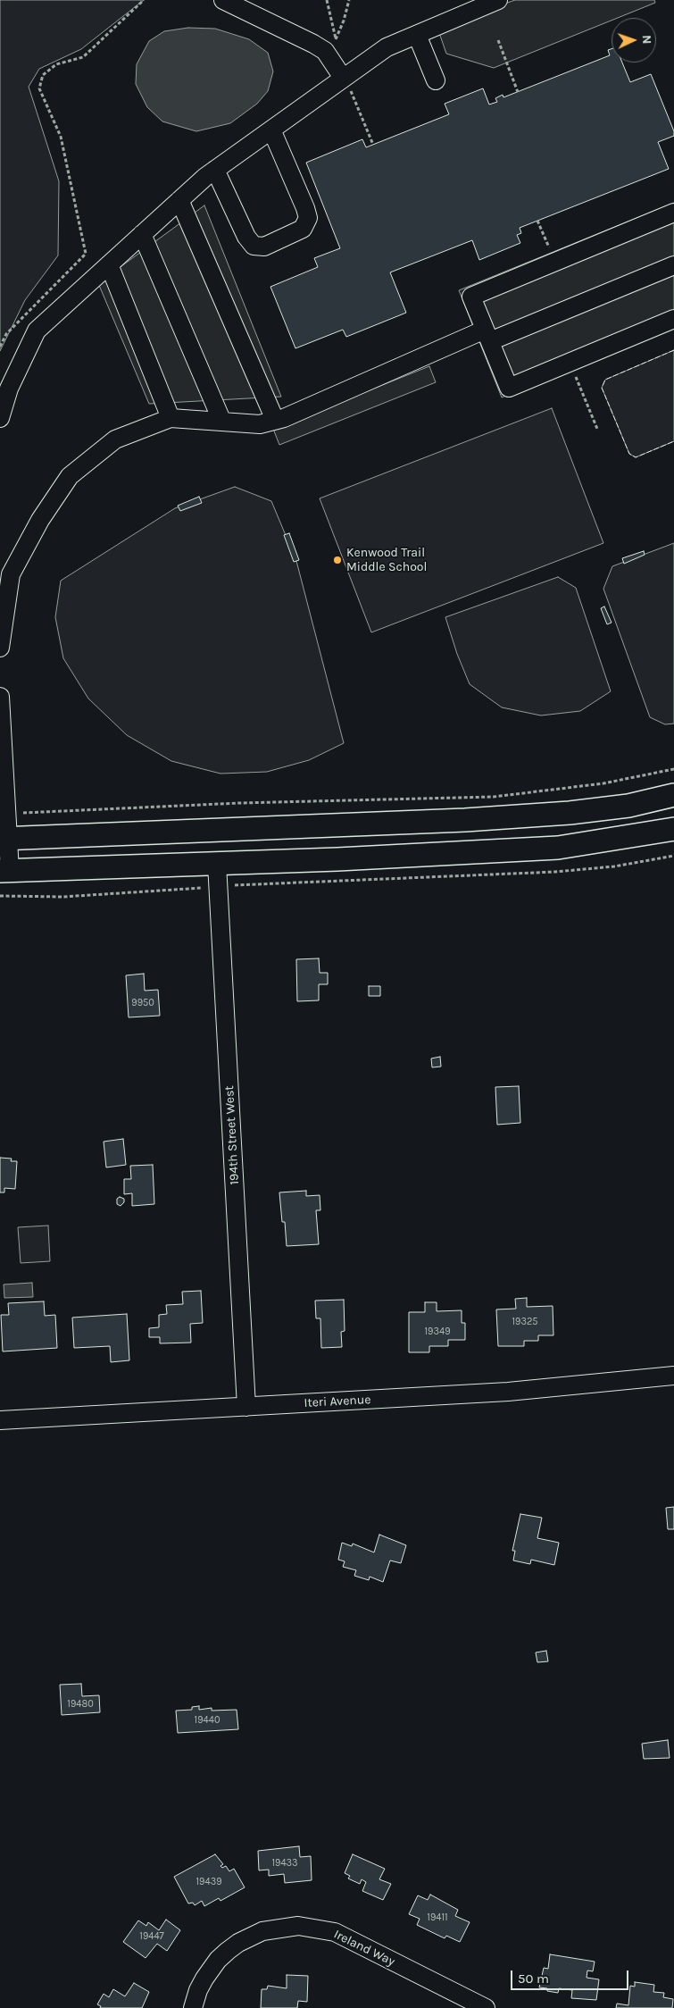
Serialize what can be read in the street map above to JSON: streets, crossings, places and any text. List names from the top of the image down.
{
  "streets": {
    "street": ["194th Street West", "Iteri Avenue", "Ireland Way"]
  },
  "crossings": [
    ["194th Street West", "Iteri Avenue"]
  ],
  "places": ["Kenwood Trail Middle School"],
  "house_numbers": [
    "9950",
    "19325",
    "19349",
    "19480",
    "19440",
    "19433",
    "19439",
    "19411",
    "19447"
  ],
  "scale_bar": "50 m",
  "north": "right"
}
